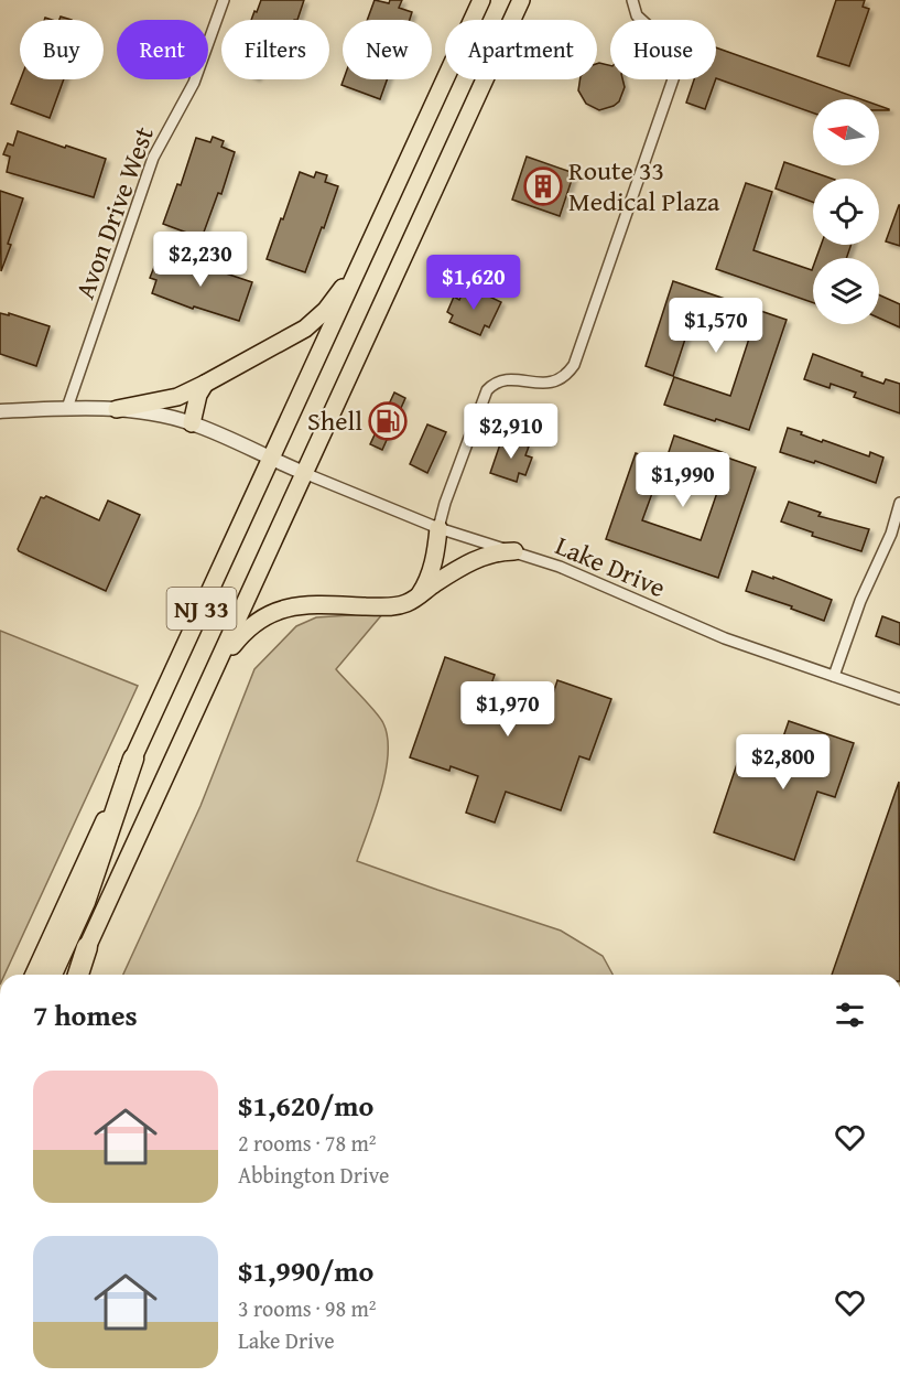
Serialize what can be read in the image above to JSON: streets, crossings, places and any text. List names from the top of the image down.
{
  "streets": {
    "highway": ["NJ 33"],
    "street": ["Avon Drive West", "Lake Drive"]
  },
  "crossings": [
    ["Lake Drive", "NJ 33"]
  ],
  "places": {
    "building": ["Route 33 Medical Plaza"],
    "fuel station": ["Shell"]
  },
  "north": "left",
  "page": {
    "chip": [
      "Buy",
      "Rent",
      "Filters",
      "New",
      "Apartment",
      "House"
    ],
    "price": [
      "$2,230",
      "$1,620",
      "$1,570",
      "$2,910",
      "$1,990",
      "$1,970",
      "$2,800"
    ],
    "heading": "7 homes",
    "list": [
      {
        "name": "$1,620/mo",
        "note": "2 rooms · 78 m² · Abbington Drive"
      },
      {
        "name": "$1,990/mo",
        "note": "3 rooms · 98 m² · Lake Drive"
      }
    ]
  }
}
